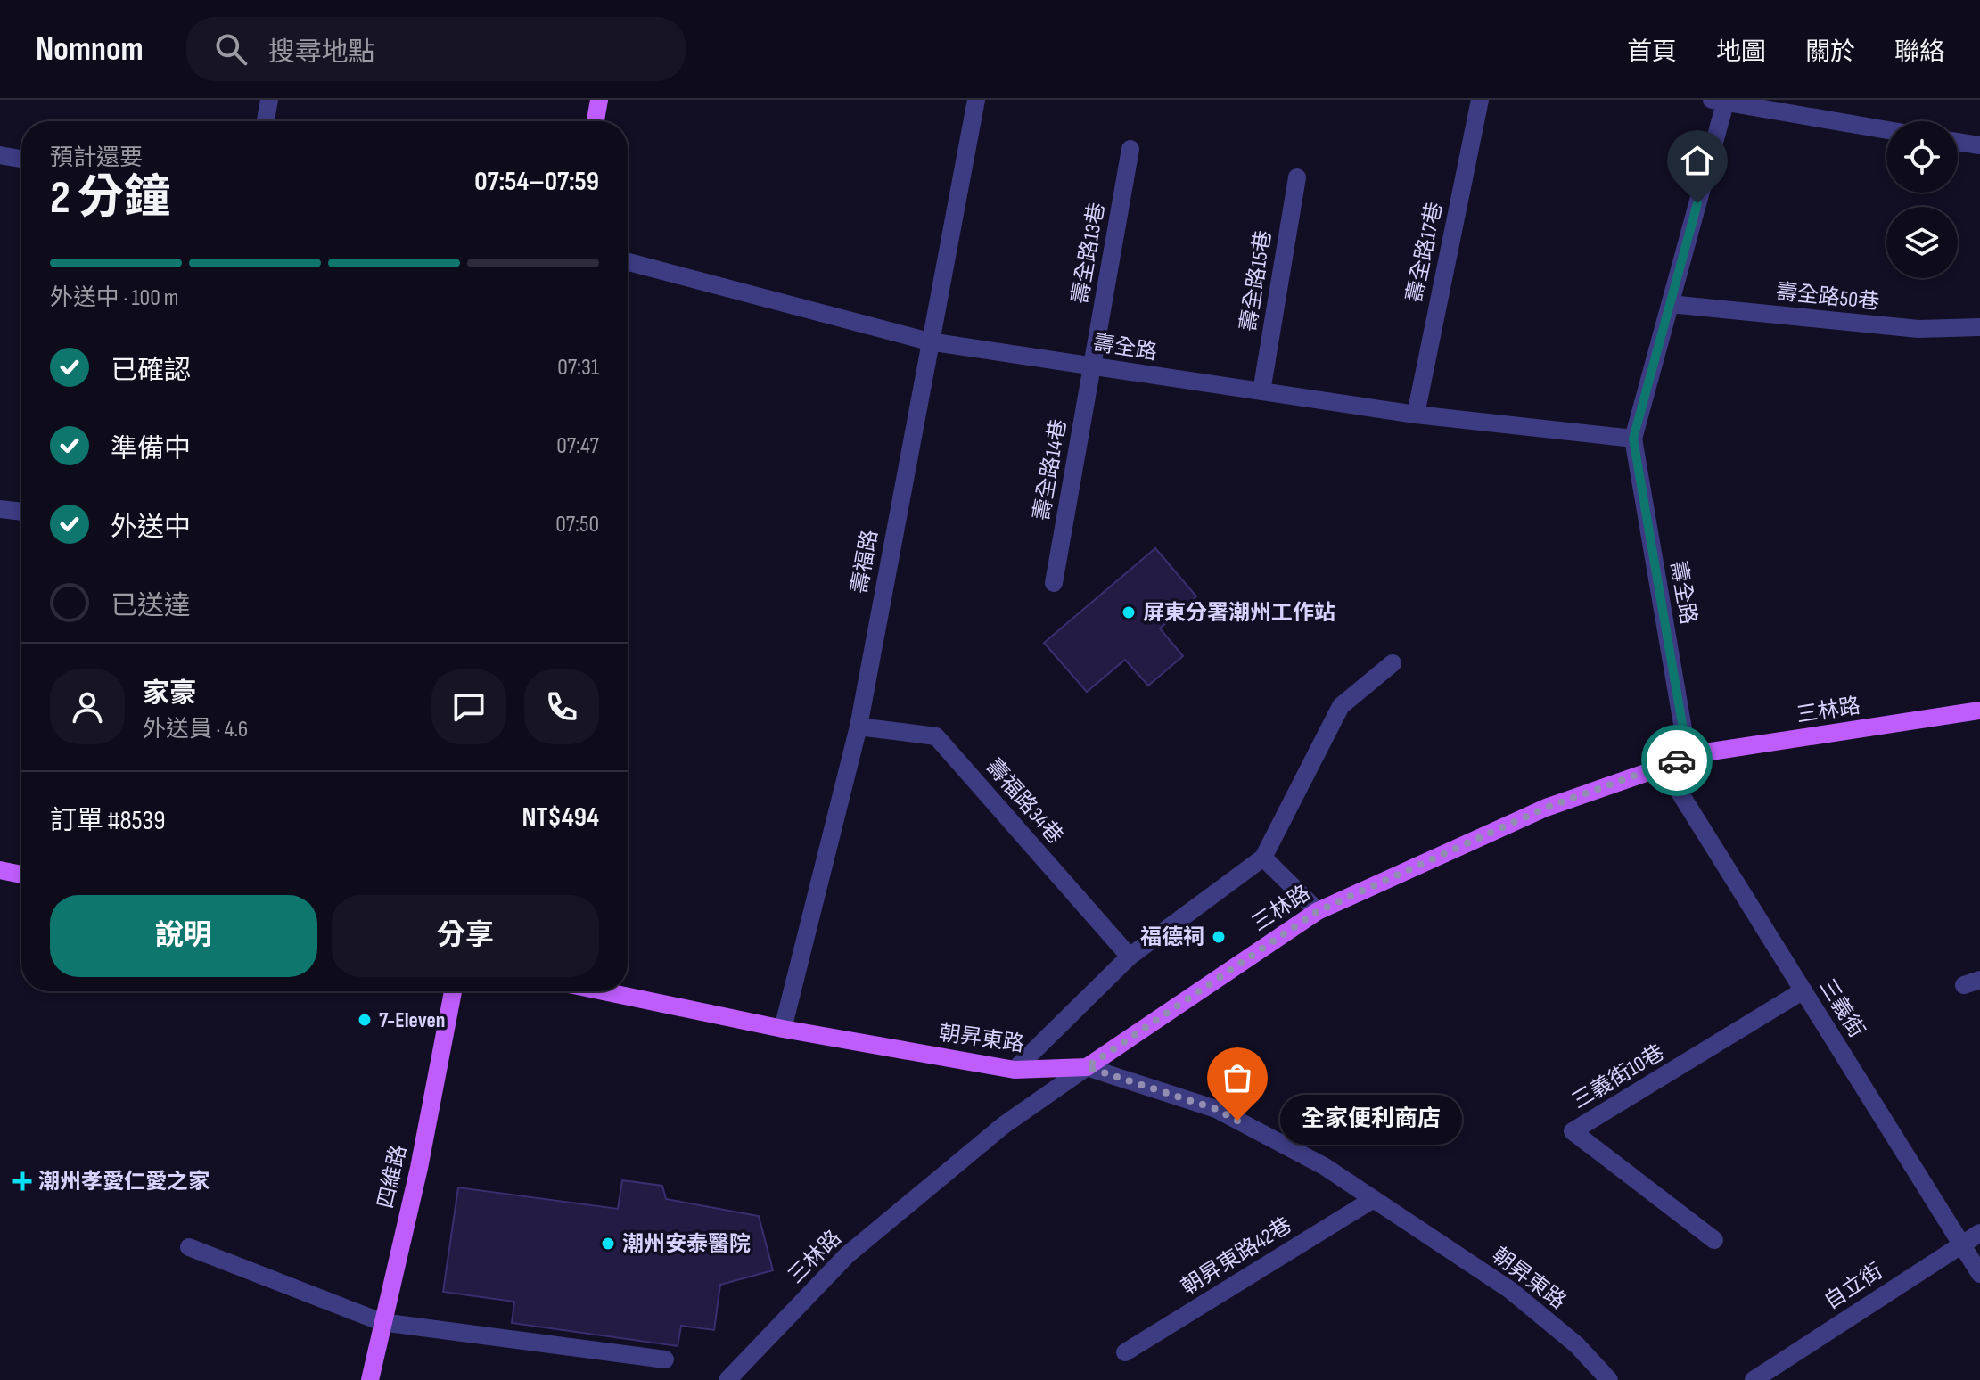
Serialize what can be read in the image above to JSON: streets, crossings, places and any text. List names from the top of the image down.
{
  "streets": {
    "main road": ["三林路", "朝昇東路", "四維路"],
    "street": [
      "壽全路17巷",
      "壽全路13巷",
      "壽全路15巷",
      "壽全路50巷",
      "壽全路",
      "壽全路14巷",
      "壽福路",
      "壽福路34巷",
      "三義街",
      "三義街10巷",
      "朝昇東路42巷",
      "自立街"
    ]
  },
  "crossings": [
    ["壽全路17巷", "壽全路"],
    ["壽全路13巷", "壽全路"],
    ["壽全路13巷", "壽全路14巷"],
    ["壽全路15巷", "壽全路"],
    ["壽全路50巷", "壽全路"],
    ["壽全路", "壽全路14巷"],
    ["壽全路", "壽福路"],
    ["壽全路", "三林路"],
    ["壽福路", "壽福路34巷"],
    ["壽福路", "朝昇東路"],
    ["三林路", "三義街"],
    ["三林路", "朝昇東路"],
    ["三義街", "三義街10巷"],
    ["三義街", "自立街"],
    ["朝昇東路", "朝昇東路42巷"]
  ],
  "places": {
    "other": [
      "屏東分署潮州工作站",
      "福德祠",
      "7-Eleven",
      "全家便利商店",
      "潮州安泰醫院"
    ],
    "health": ["潮州孝愛仁愛之家"]
  },
  "page": {
    "header": "Nomnom",
    "search": "搜尋地點",
    "nav": [
      "首頁",
      "地圖",
      "關於",
      "聯絡"
    ],
    "heading": ["2 分鐘", "預計還要", "07:54–07:59"],
    "panel": [
      "家豪",
      "外送員 · 4.6",
      "訂單 #8539",
      "NT$494"
    ],
    "bar": "外送中 · 100 m",
    "list": [
      ["已確認", "07:31"],
      ["準備中", "07:47"],
      ["外送中", "07:50"],
      "已送達"
    ],
    "buttons": ["說明", "分享"],
    "bubble": "全家便利商店"
  }
}
